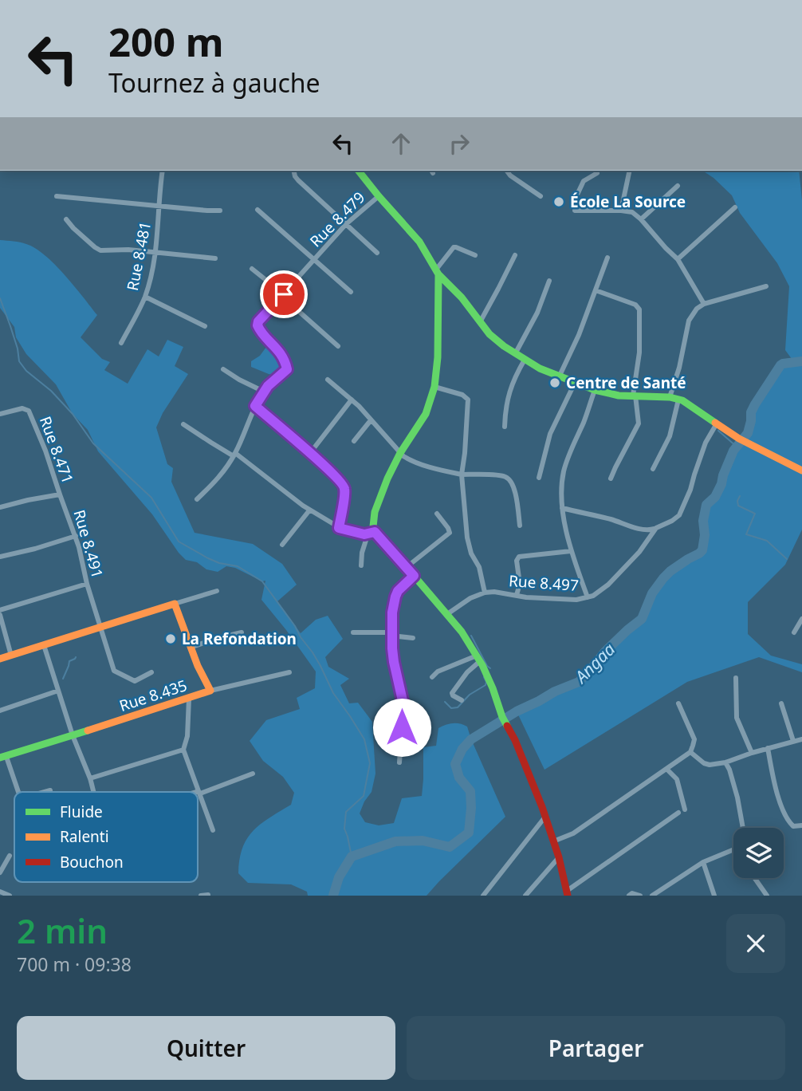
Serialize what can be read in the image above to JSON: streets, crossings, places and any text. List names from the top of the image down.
{
  "streets": {
    "street": [
      "Rue 8.479",
      "Rue 8.481",
      "Rue 8.471",
      "Rue 8.491",
      "Rue 8.497",
      "Rue 8.435"
    ]
  },
  "crossings": [
    ["Rue 8.471", "Rue 8.491"]
  ],
  "water": ["Angaa"],
  "places": ["École La Source", "Centre de Santé", "La Refondation"],
  "legend": ["Fluide", "Ralenti", "Bouchon"],
  "page": {
    "turn": ["200 m", "Tournez à gauche"],
    "heading": ["2 min", "700 m · 09:38"],
    "buttons": ["Quitter", "Partager"]
  }
}
